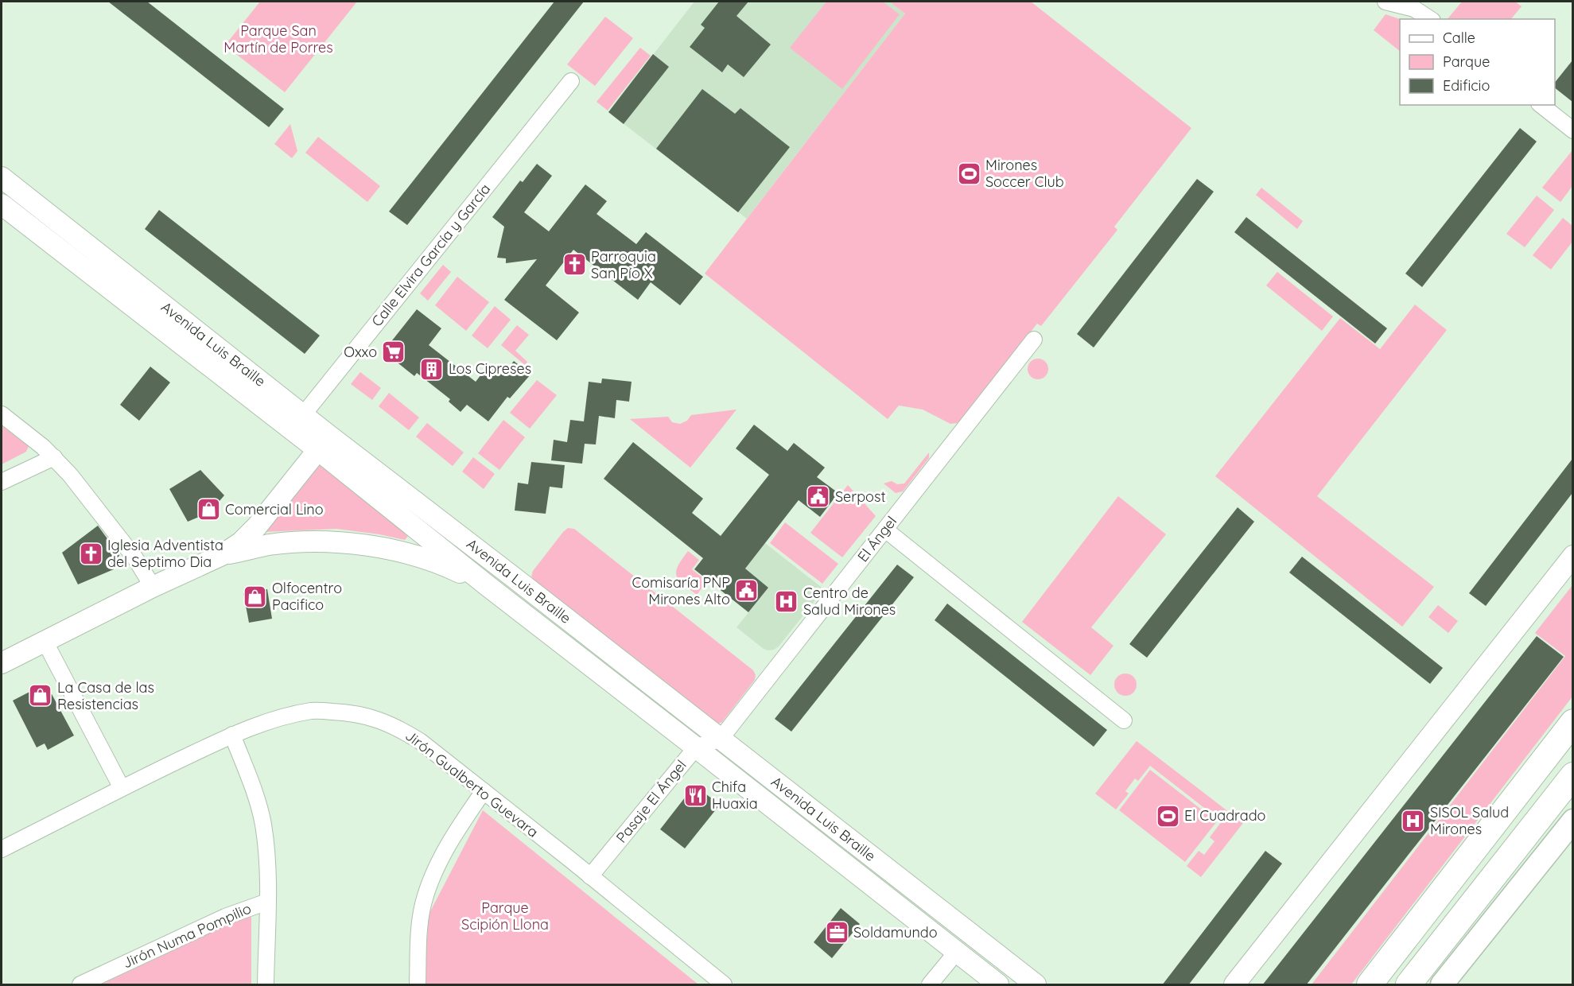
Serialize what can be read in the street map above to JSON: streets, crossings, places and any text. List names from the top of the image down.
{
  "streets": {
    "street": [
      "Calle Elvira García y García",
      "Avenida Luis Braille",
      "El Ángel",
      "Jirón Gualberto Guevara",
      "Pasaje El Ángel",
      "Jirón Numa Pompilio"
    ]
  },
  "crossings": [
    ["Calle Elvira García y García", "Avenida Luis Braille"],
    ["Avenida Luis Braille", "El Ángel"],
    ["Avenida Luis Braille", "Pasaje El Ángel"],
    ["El Ángel", "Pasaje El Ángel"],
    ["Jirón Gualberto Guevara", "Pasaje El Ángel"]
  ],
  "parks": ["Parque San Martín de Porres", "Parque Scipión Llona"],
  "places": {
    "sports": ["Mirones Soccer Club", "El Cuadrado"],
    "church": ["Parroquia San Pío X", "Iglesia Adventista del Septimo Dia"],
    "supermarket": ["Oxxo"],
    "building": ["Los Cipreses"],
    "public building": ["Serpost", "Comisaría PNP Mirones Alto"],
    "shop": ["Comercial Lino", "Olfocentro Pacifico", "La Casa de las Resistencias"],
    "hospital": ["Centro de Salud Mirones", "SISOL Salud Mirones"],
    "restaurant": ["Chifa Huaxia"],
    "office": ["Soldamundo"]
  },
  "legend": ["Calle", "Parque", "Edificio"]
}
